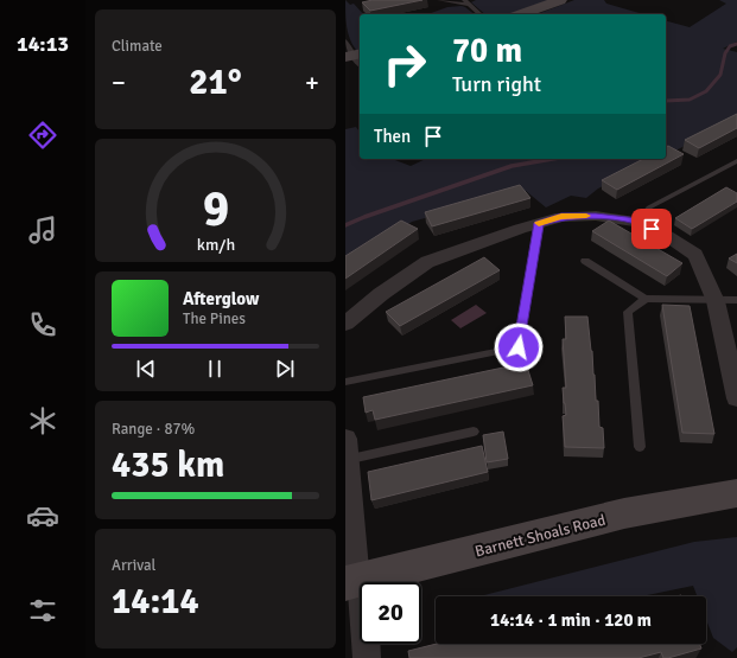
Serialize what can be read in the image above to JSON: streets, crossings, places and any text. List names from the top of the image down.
{
  "streets": {
    "main road": ["Barnett Shoals Road"]
  },
  "page": {
    "tabs": "14:13",
    "tile": [
      "Climate",
      ["Range · 87%", "435 km"],
      ["Arrival", "14:14"]
    ],
    "turn": ["70 m", "Turn right"],
    "heat": ["−", "21°", "+"],
    "then": "Then",
    "song": ["Afterglow", "The Pines"],
    "limit": "20",
    "trip": "14:14 · 1 min · 120 m",
    "gauge": ["9", "km/h"]
  }
}
